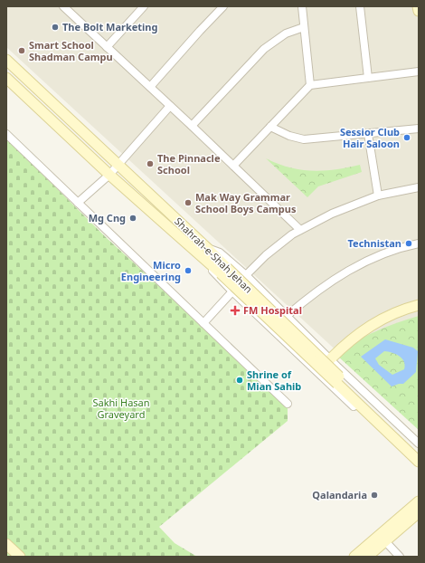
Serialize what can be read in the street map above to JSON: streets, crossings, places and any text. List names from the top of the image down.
{
  "streets": {
    "main road": ["Shahrah-e-Shah Jehan"]
  },
  "parks": ["Sakhi Hasan Graveyard"],
  "places": {
    "other": [
      "The Bolt Marketing",
      "Smart School Shadman Campu",
      "Sessior Club Hair Saloon",
      "The Pinnacle School",
      "Mak Way Grammar School Boys Campus",
      "Mg Cng",
      "Technistan",
      "Micro Engineering",
      "Shrine of Mian Sahib",
      "Qalandaria"
    ],
    "health": ["FM Hospital"]
  }
}
